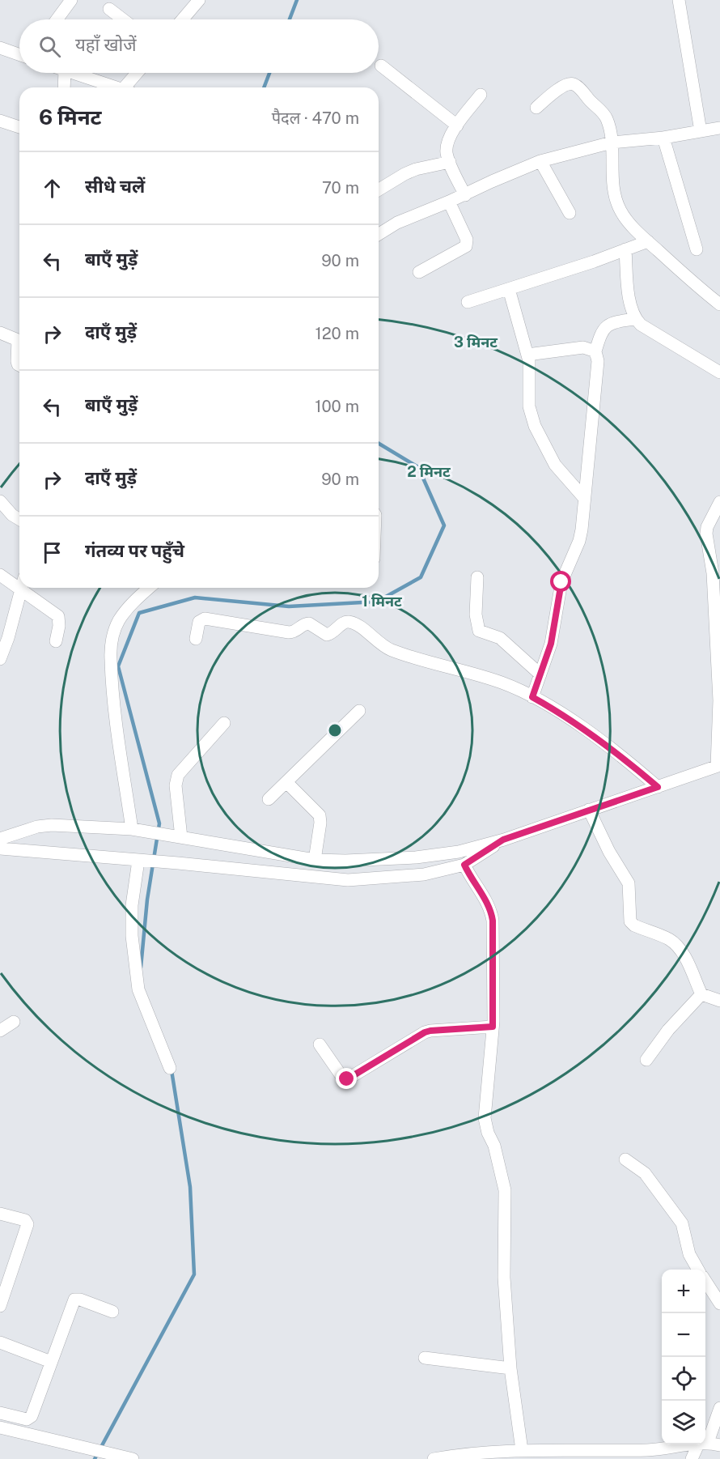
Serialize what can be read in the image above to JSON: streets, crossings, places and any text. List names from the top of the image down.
{
  "page": {
    "search": "यहाँ खोजें",
    "heading": ["6 मिनट", "पैदल · 470 m"],
    "list": [
      ["सीधे चलें", "70 m"],
      ["बाएँ मुड़ें", "90 m"],
      ["दाएँ मुड़ें", "120 m"],
      ["बाएँ मुड़ें", "100 m"],
      ["दाएँ मुड़ें", "90 m"],
      "गंतव्य पर पहुँचे"
    ],
    "map_buttons": ["+", "−"]
  },
  "rings": ["3 मिनट", "2 मिनट", "1 मिनट"]
}
